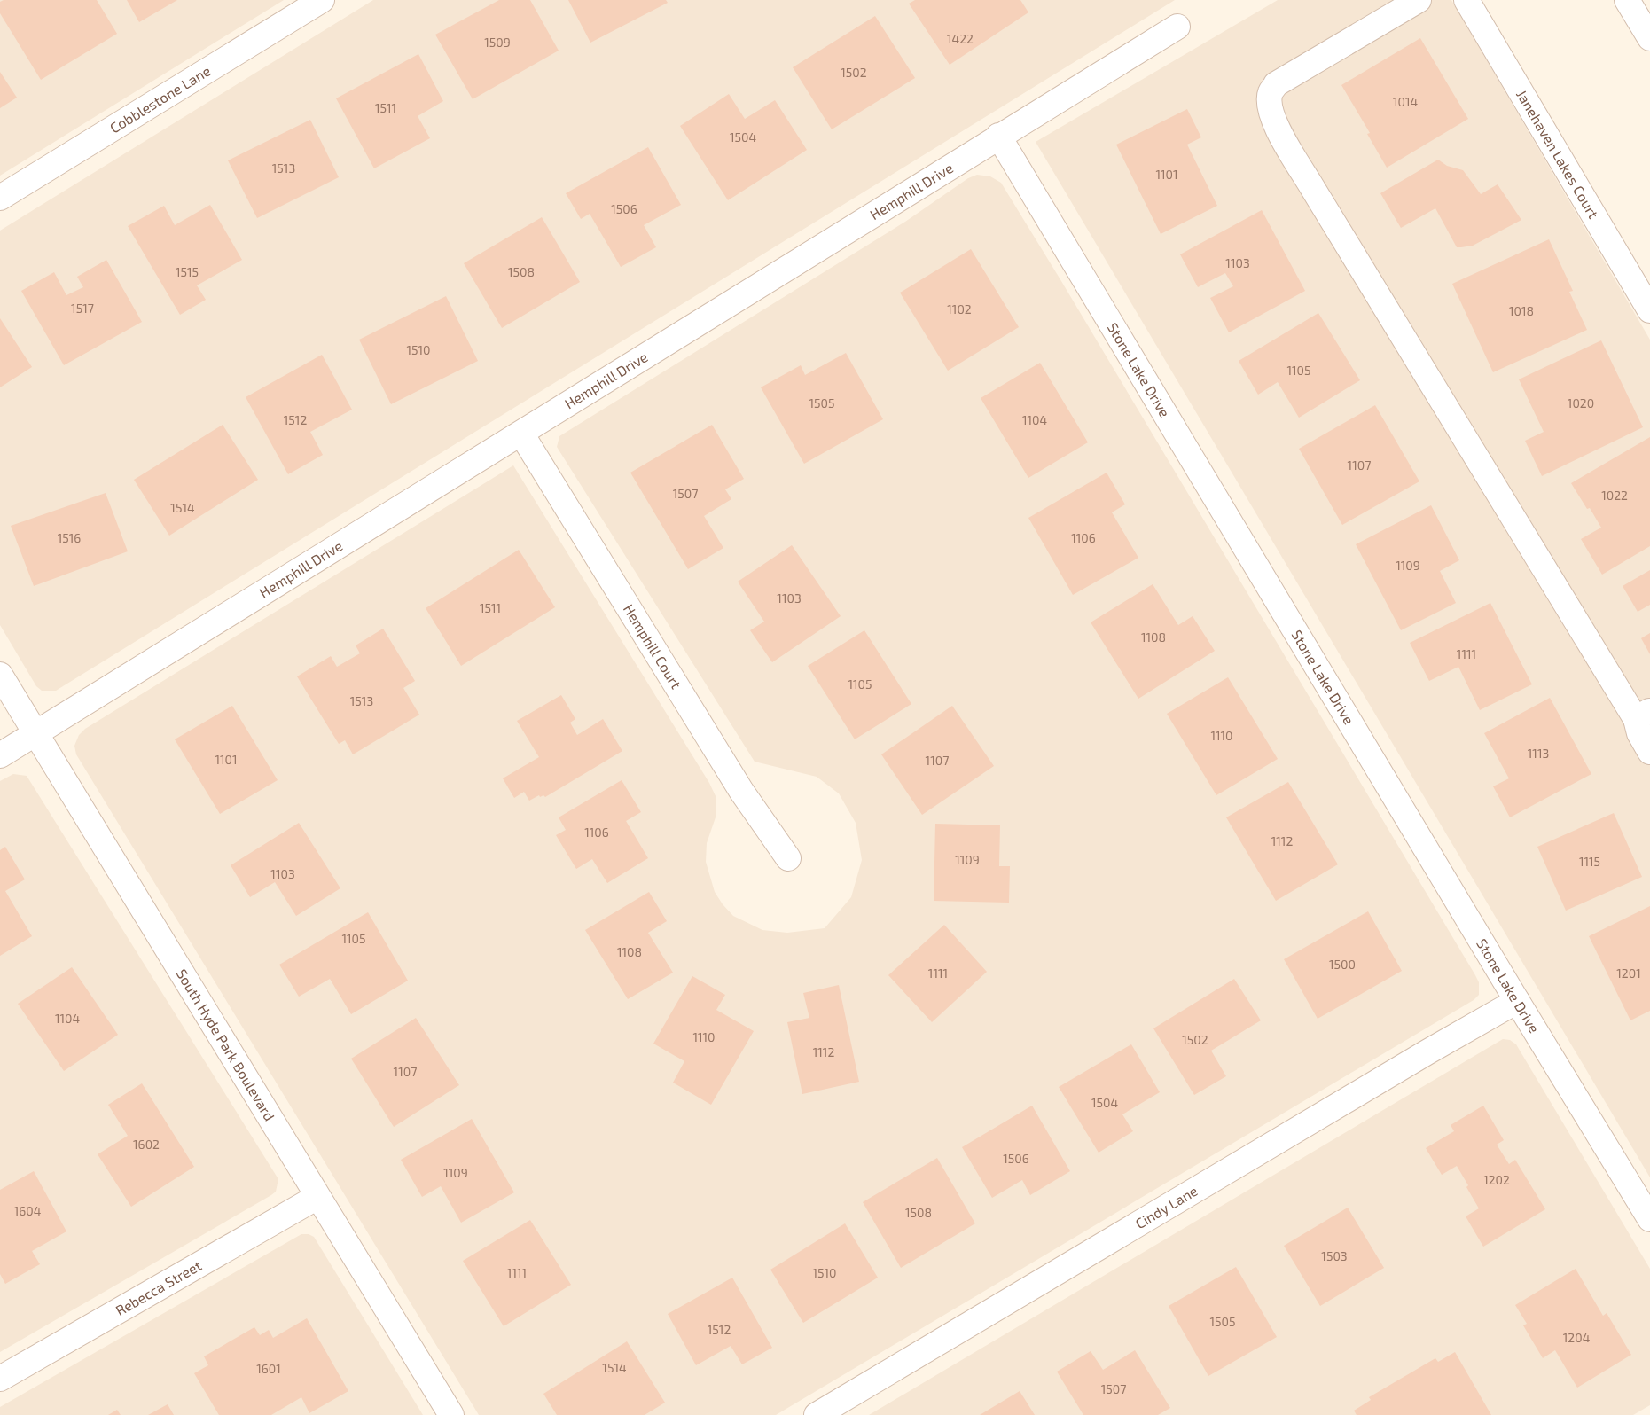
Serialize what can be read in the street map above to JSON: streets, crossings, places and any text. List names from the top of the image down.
{
  "streets": {
    "street": [
      "Cobblestone Lane",
      "Janehaven Lakes Court",
      "Hemphill Drive",
      "Stone Lake Drive",
      "Hemphill Court",
      "South Hyde Park Boulevard",
      "Cindy Lane",
      "Rebecca Street"
    ]
  },
  "crossings": [
    ["Hemphill Drive", "Stone Lake Drive"],
    ["Hemphill Drive", "Hemphill Court"],
    ["Hemphill Drive", "South Hyde Park Boulevard"],
    ["Stone Lake Drive", "Cindy Lane"],
    ["South Hyde Park Boulevard", "Rebecca Street"]
  ],
  "house_numbers": [
    "1422",
    "1509",
    "1502",
    "1014",
    "1511",
    "1504",
    "1513",
    "1101",
    "1506",
    "1103",
    "1515",
    "1508",
    "1517",
    "1102",
    "1018",
    "1510",
    "1105",
    "1505",
    "1020",
    "1512",
    "1104",
    "1107",
    "1507",
    "1022",
    "1514",
    "1516",
    "1106",
    "1109",
    "1103",
    "1511",
    "1108",
    "1111",
    "1105",
    "1513",
    "1110",
    "1113",
    "1101",
    "1107",
    "1106",
    "1112",
    "1109",
    "1115",
    "1103",
    "1105",
    "1108",
    "1500",
    "1111",
    "1201",
    "1104",
    "1110",
    "1502",
    "1112",
    "1107",
    "1504",
    "1602",
    "1506",
    "1109",
    "1202",
    "1604",
    "1508",
    "1503",
    "1111",
    "1510",
    "1505",
    "1512",
    "1204",
    "1514",
    "1601",
    "1507"
  ]
}
